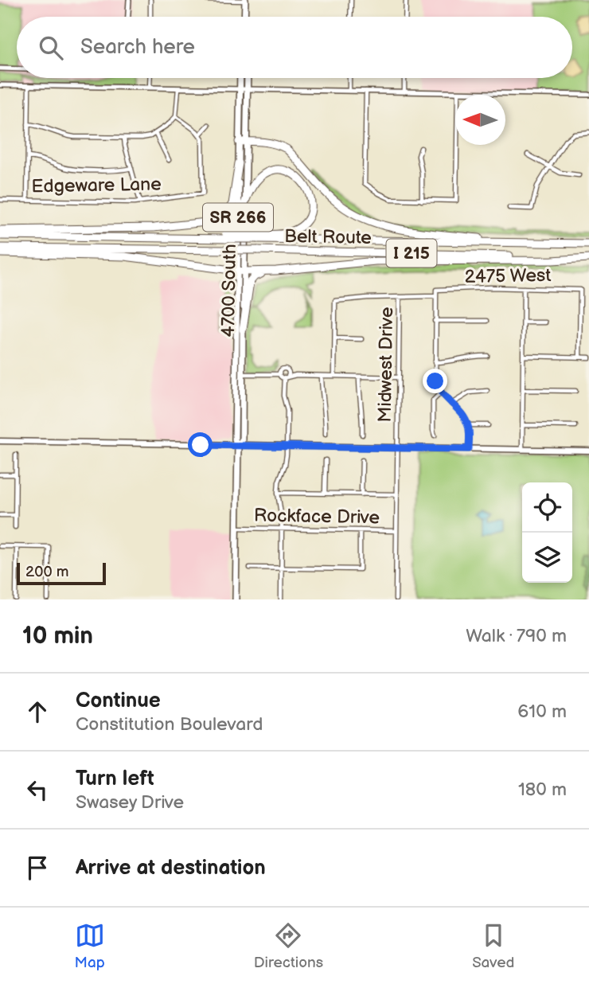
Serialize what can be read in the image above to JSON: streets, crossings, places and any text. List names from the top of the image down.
{
  "streets": {
    "highway": ["Belt Route", "I 215"],
    "main road": ["SR 266", "4700 South"],
    "street": [
      "Edgeware Lane",
      "2475 West",
      "Midwest Drive",
      "Rockface Drive"
    ]
  },
  "crossings": [
    ["4700 South", "Rockface Drive"],
    ["Midwest Drive", "Rockface Drive"]
  ],
  "scale_bar": "200 m",
  "north": "left",
  "page": {
    "search": "Search here",
    "scale": "200 m",
    "heading": ["10 min", "Walk · 790 m"],
    "list": [
      ["Continue", "Constitution Boulevard", "610 m"],
      ["Turn left", "Swasey Drive", "180 m"],
      "Arrive at destination"
    ],
    "nav": ["Map", "Directions", "Saved"]
  }
}
